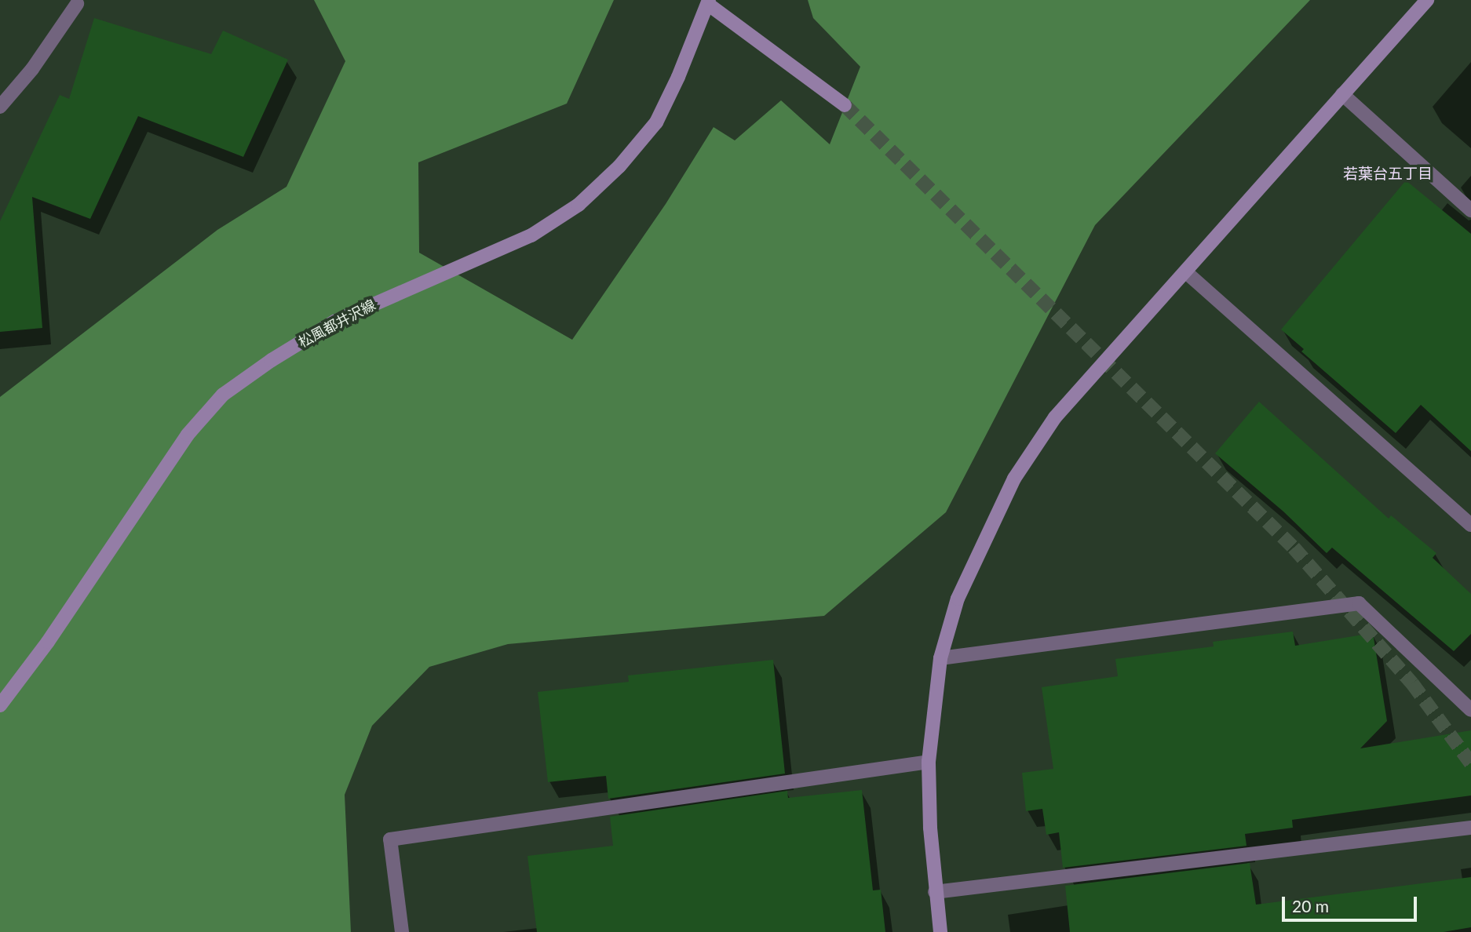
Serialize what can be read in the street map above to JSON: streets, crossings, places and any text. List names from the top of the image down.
{
  "streets": {
    "street": ["松風都井沢線"]
  },
  "districts": ["若葉台五丁目"],
  "scale_bar": "20 m"
}
